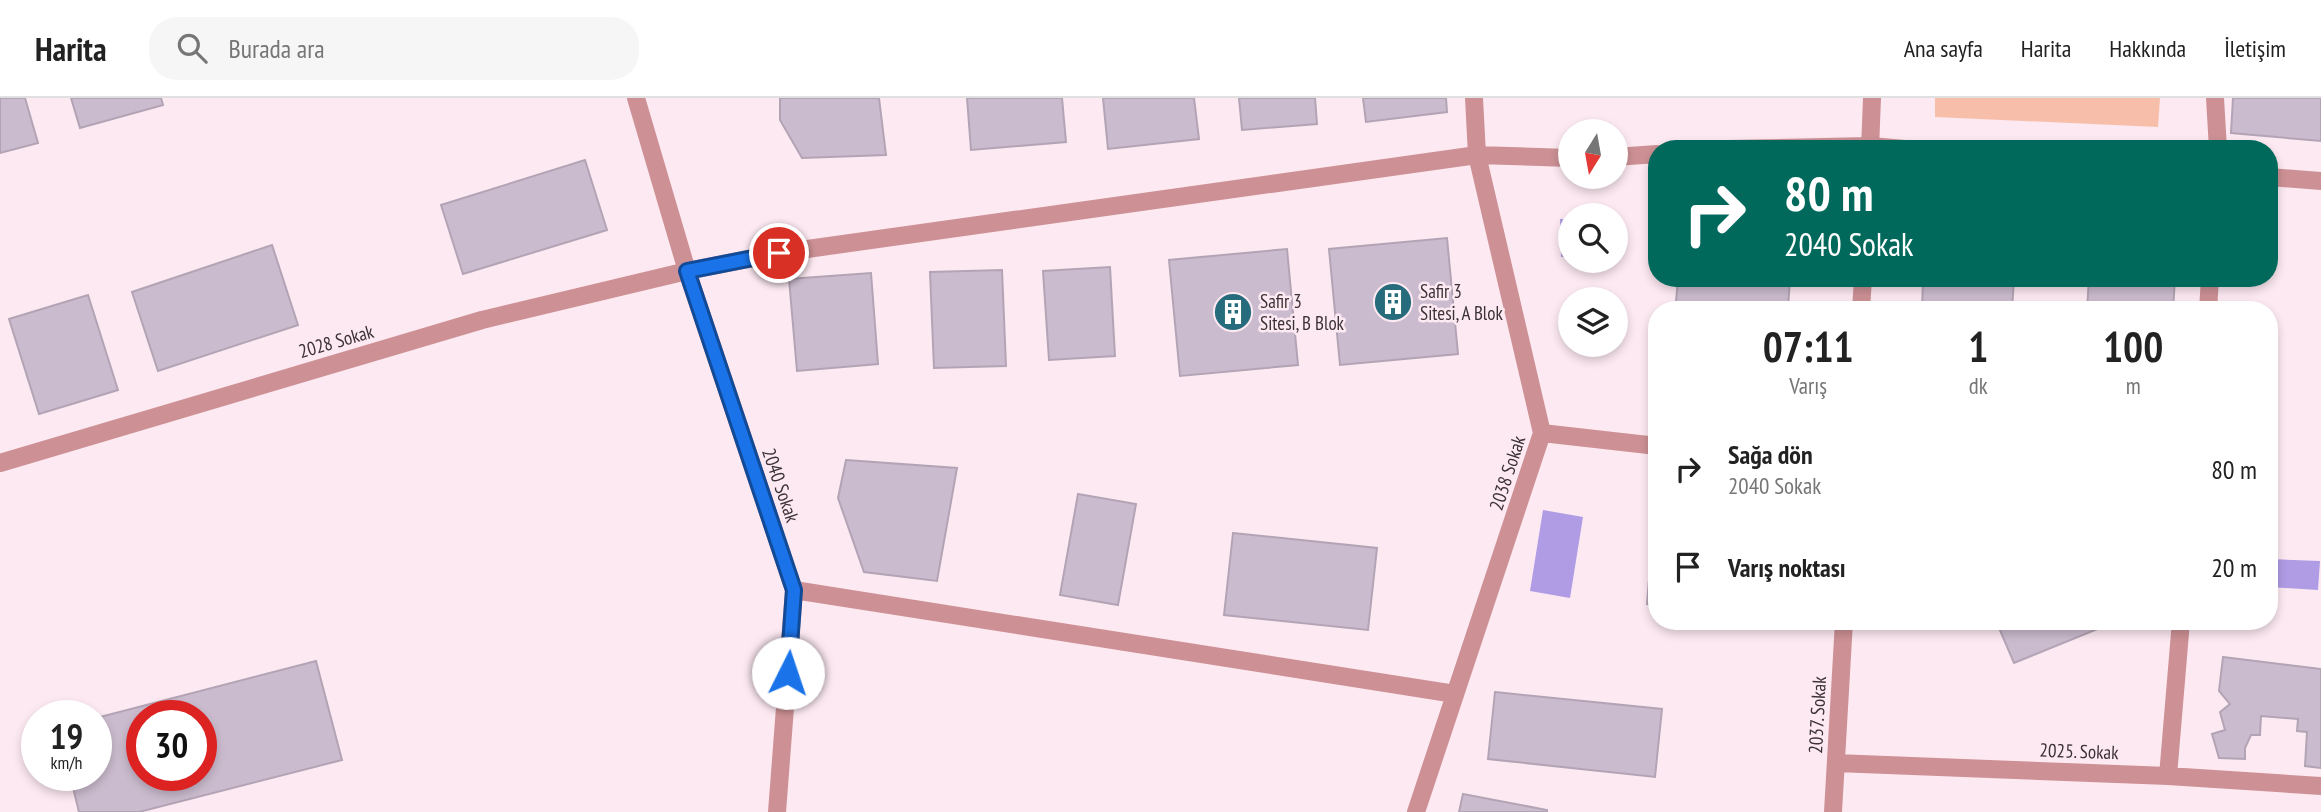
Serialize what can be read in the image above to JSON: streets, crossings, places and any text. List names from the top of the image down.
{
  "streets": {
    "street": [
      "2028 Sokak",
      "2038 Sokak",
      "2040 Sokak",
      "2037. Sokak",
      "2025. Sokak"
    ]
  },
  "crossings": [
    ["2028 Sokak", "2040 Sokak"],
    ["2037. Sokak", "2025. Sokak"]
  ],
  "places": {
    "building": ["Safir 3 Sitesi, A Blok", "Safir 3 Sitesi, B Blok"]
  },
  "north": "bottom",
  "page": {
    "header": "Harita",
    "search": "Burada ara",
    "nav": [
      "Ana sayfa",
      "Harita",
      "Hakkında",
      "İletişim"
    ],
    "turn": ["80 m", "2040 Sokak"],
    "eta": [
      "07:11",
      "Varış",
      "1",
      "dk",
      "100",
      "m"
    ],
    "list": [
      {
        "name": "Sağa dön",
        "note": "2040 Sokak",
        "value": "80 m"
      },
      {
        "name": "Varış noktası",
        "value": "20 m"
      }
    ],
    "speed": "19 km/h",
    "limit": "30"
  }
}
